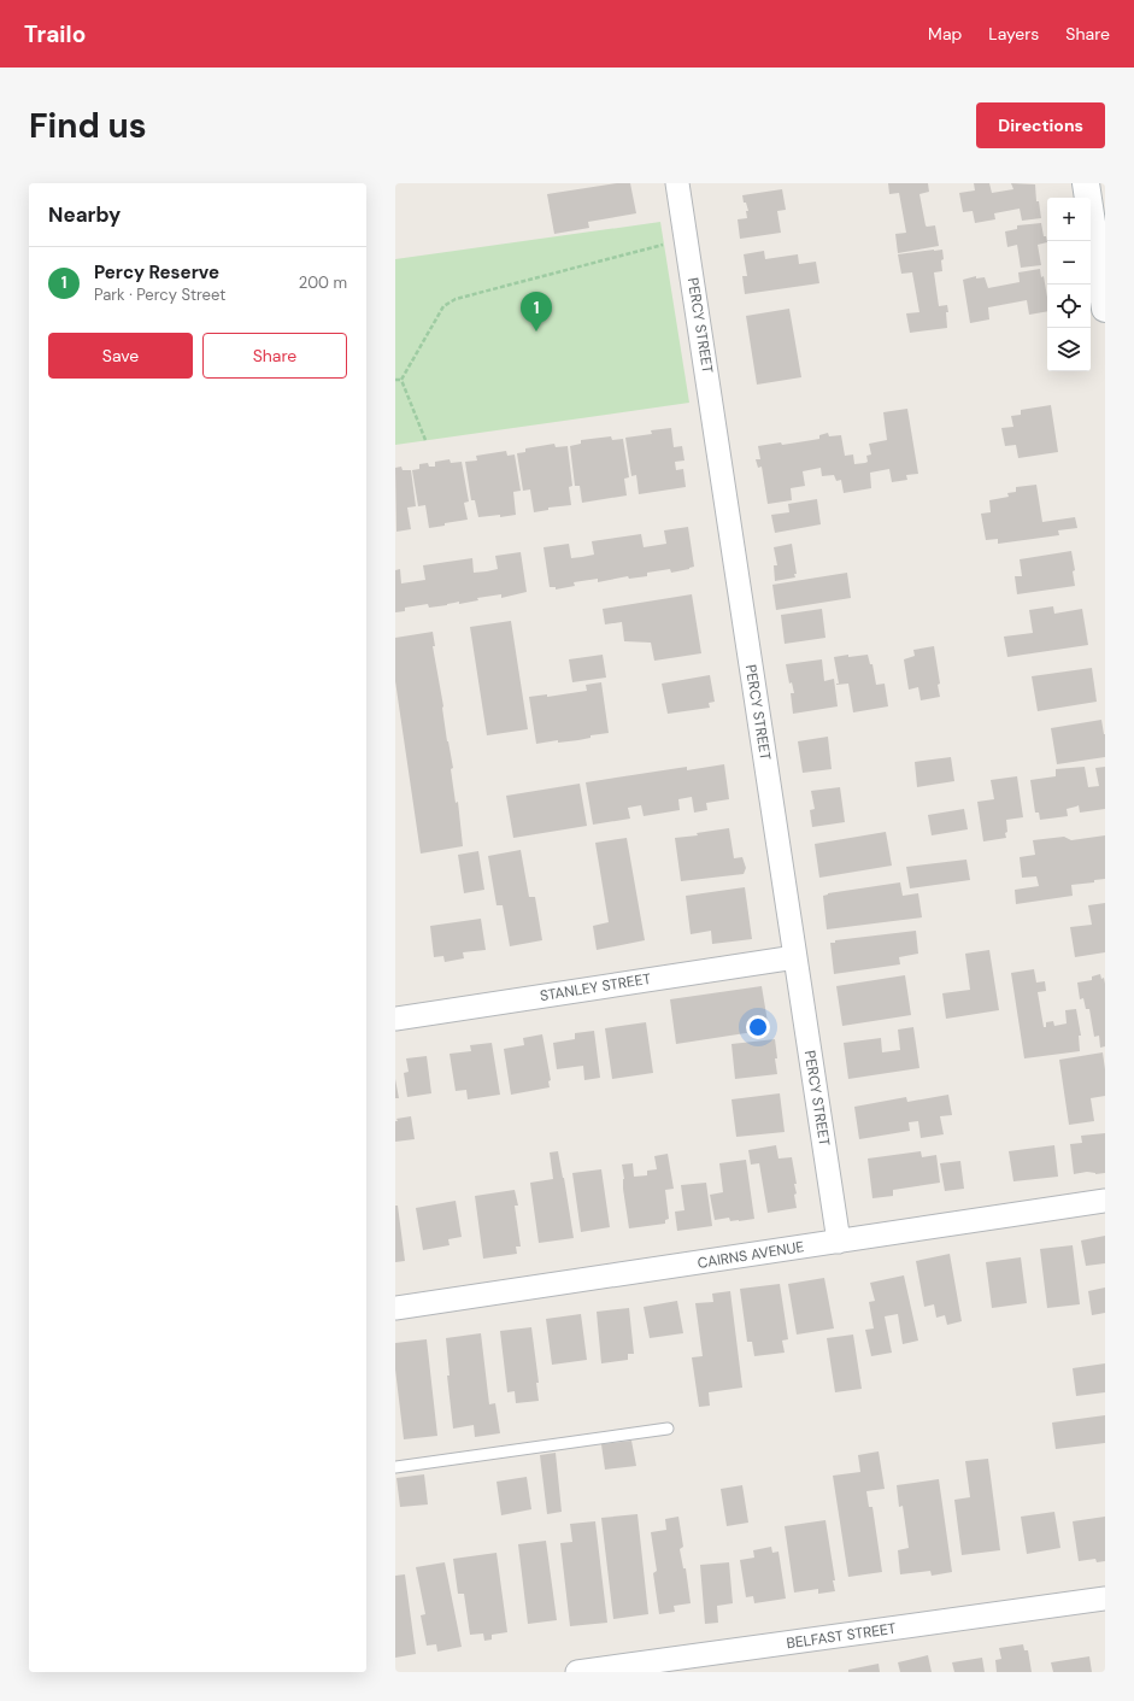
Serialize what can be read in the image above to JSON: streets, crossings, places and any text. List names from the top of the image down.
{
  "streets": {
    "street": [
      "PERCY STREET",
      "STANLEY STREET",
      "CAIRNS AVENUE",
      "BELFAST STREET"
    ]
  },
  "crossings": [
    ["PERCY STREET", "STANLEY STREET"],
    ["PERCY STREET", "CAIRNS AVENUE"]
  ],
  "page": {
    "header": "Trailo",
    "nav": ["Map", "Layers", "Share"],
    "buttons": [
      "Directions",
      ["Save", "Share"]
    ],
    "title": "Find us",
    "heading": "Nearby",
    "map_buttons": ["+", "−"],
    "list": [
      {
        "mark": "1",
        "name": "Percy Reserve",
        "note": "Park · Percy Street",
        "value": "200 m"
      }
    ],
    "pins": "1"
  }
}
